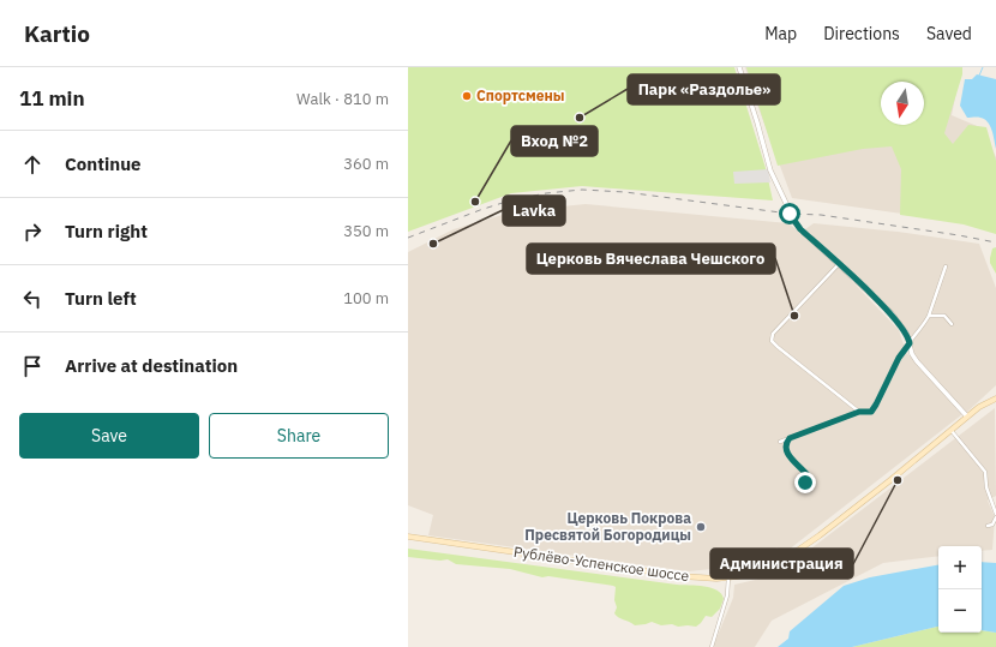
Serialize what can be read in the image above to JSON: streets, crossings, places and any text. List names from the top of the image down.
{
  "streets": {
    "main road": ["Рублёво-Успенское шоссе"]
  },
  "places": [
    "Спортсмены",
    "Парк «Раздолье»",
    "Вход №2",
    "Lavka",
    "Церковь Вячеслава Чешского",
    "Администрация",
    "Церковь Покрова Пресвятой Богородицы"
  ],
  "north": "bottom",
  "page": {
    "header": "Kartio",
    "nav": ["Map", "Directions", "Saved"],
    "heading": ["11 min", "Walk · 810 m"],
    "list": [
      ["Continue", "360 m"],
      ["Turn right", "350 m"],
      ["Turn left", "100 m"],
      "Arrive at destination"
    ],
    "buttons": ["Save", "Share"],
    "map_buttons": ["+", "−"]
  }
}
